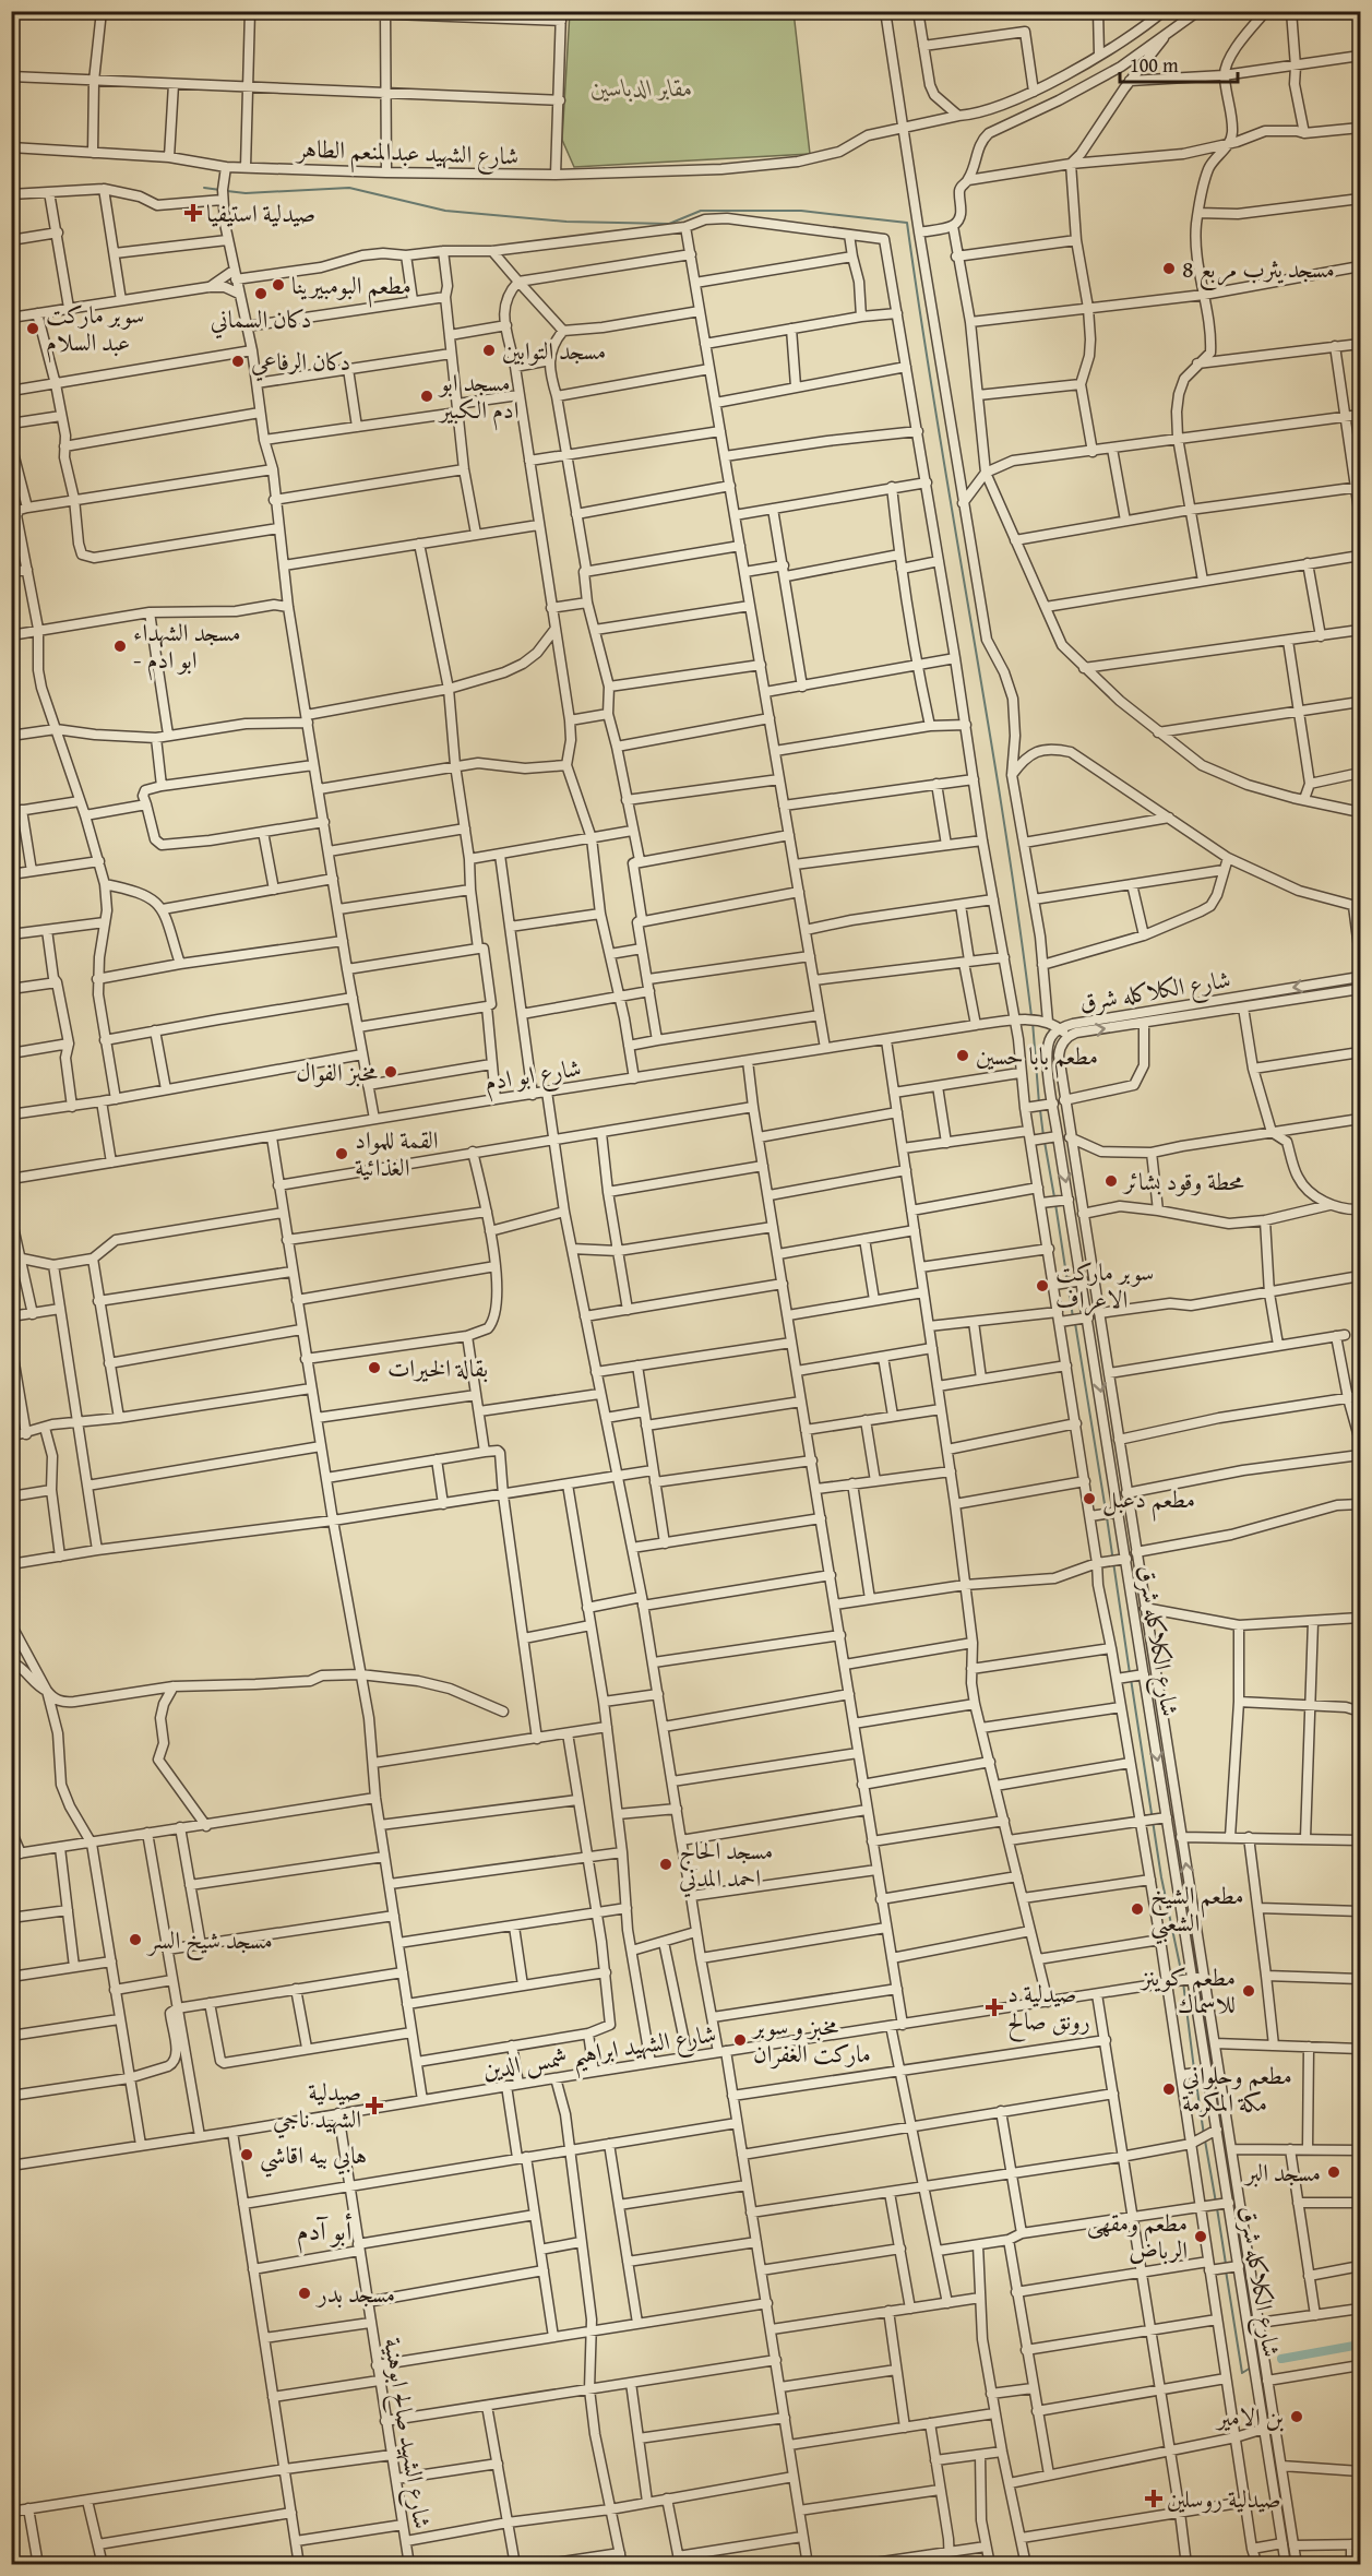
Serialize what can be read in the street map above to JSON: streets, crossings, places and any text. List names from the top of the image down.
{
  "streets": {
    "street": [
      "شارع الشهيد عبدالمنعم الطاهر",
      "شارع الكلاكله شرق",
      "شارع ابو ادم",
      "شارع الشهيد ابراهيم شمس الدين",
      "شارع الشهيد صالح ابوهنية"
    ]
  },
  "crossings": [
    ["شارع الكلاكله شرق", "شارع ابو ادم"],
    ["شارع الكلاكله شرق", "شارع الشهيد ابراهيم شمس الدين"],
    ["شارع الشهيد ابراهيم شمس الدين", "شارع الشهيد صالح ابوهنية"]
  ],
  "districts": ["أبو آدم"],
  "parks": ["مقابر الدباسين"],
  "places": {
    "health": [
      "صيدلية استيفيا",
      "صيدلية د رونق صالح",
      "صيدلية الشهيد ناجي",
      "صيدلية روسلين"
    ],
    "other": [
      "مسجد يثرب مربع 8",
      "مطعم البومبيرينا",
      "دكان السماني",
      "سوبر ماركت عبد السلام",
      "مسجد التوابين",
      "دكان الرفاعي",
      "مسجد ابو ادم الكبير",
      "مسجد الشهداء - ابو ادم",
      "مطعم بابا حسين",
      "مخبز الفوال",
      "القمة للمواد الغذائية",
      "محطة وقود بشائر",
      "سوبر ماركت الاعراف",
      "بقالة الخيرات",
      "مطعم دعبل",
      "مسجد الحاج احمد المدني",
      "مطعم الشيخ الشعبي",
      "مسجد شيخ السر",
      "مطعم كوينز للاسماك",
      "مخبز و سوبر ماركت الغفران",
      "مطعم وحلواني مكة المكرمة",
      "هابي بيه اقاشي",
      "مسجد البر",
      "مطعم ومقهى الرباض",
      "مسجد بدر",
      "بن الامير"
    ]
  },
  "scale_bar": "100 m"
}
